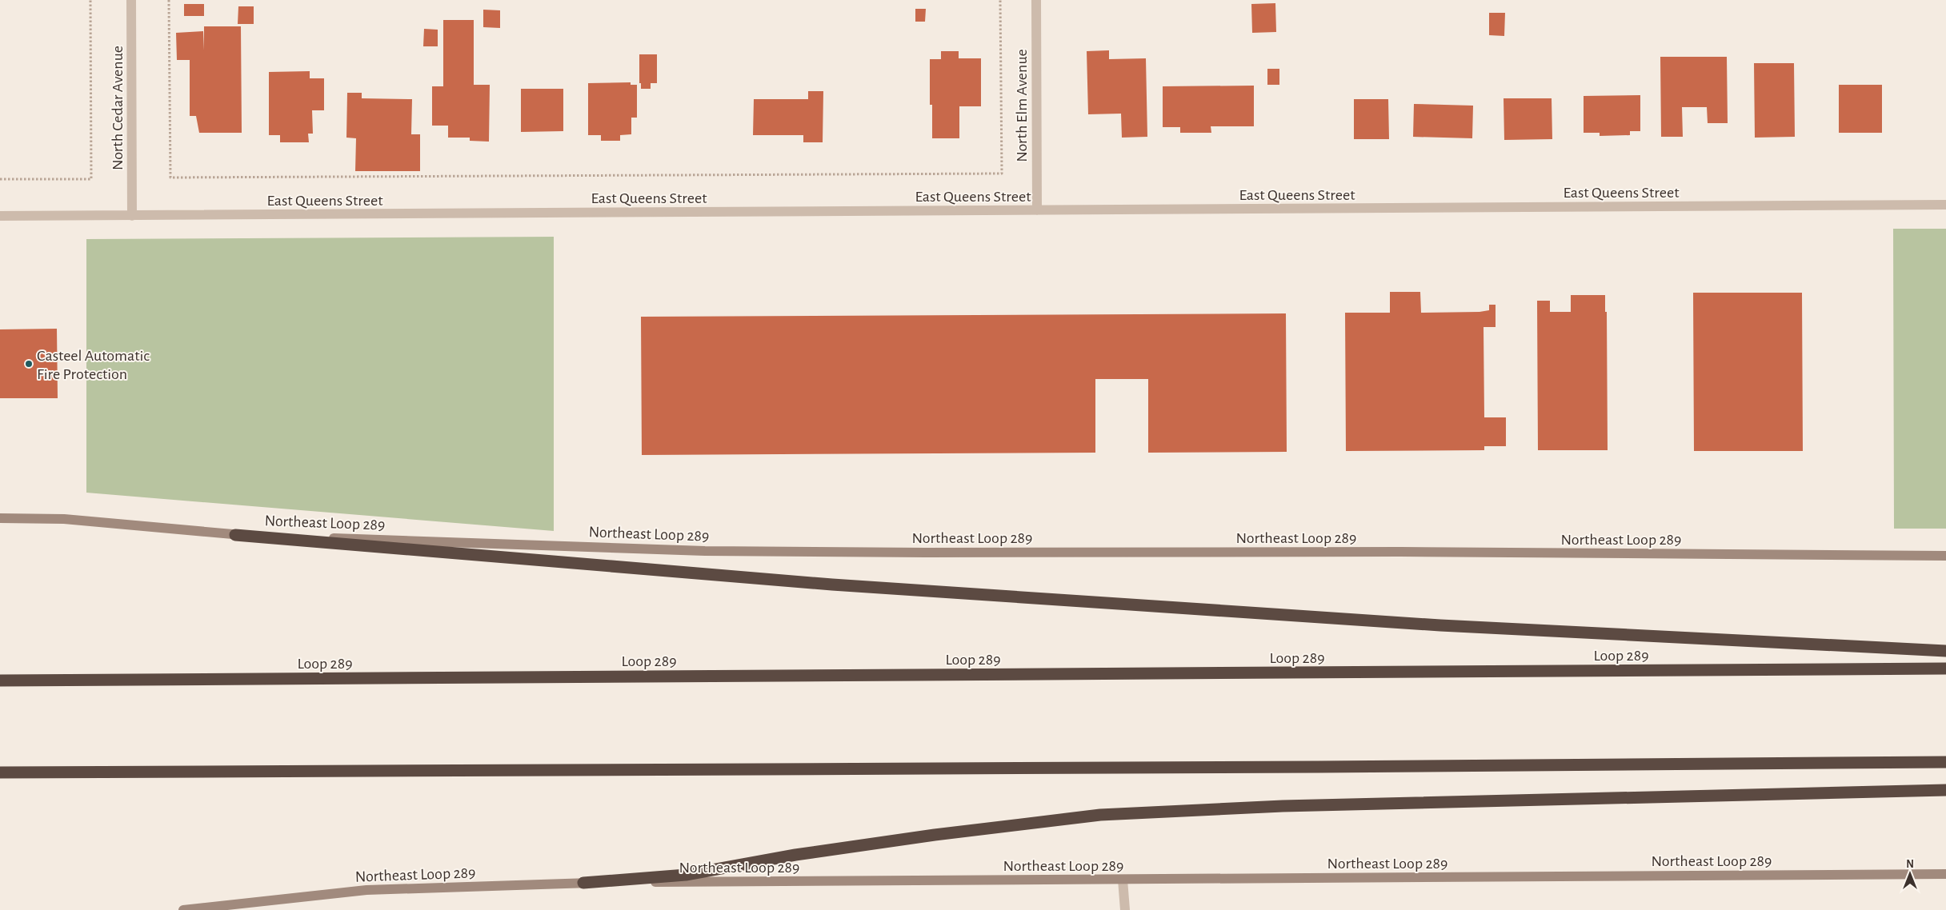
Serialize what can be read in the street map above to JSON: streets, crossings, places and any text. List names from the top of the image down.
{
  "streets": {
    "highway": ["Loop 289"],
    "main road": ["Northeast Loop 289"],
    "street": ["North Elm Avenue", "North Cedar Avenue", "East Queens Street"]
  },
  "crossings": [
    ["North Elm Avenue", "East Queens Street"],
    ["North Cedar Avenue", "East Queens Street"]
  ],
  "places": ["Casteel Automatic Fire Protection"],
  "north": "top"
}
